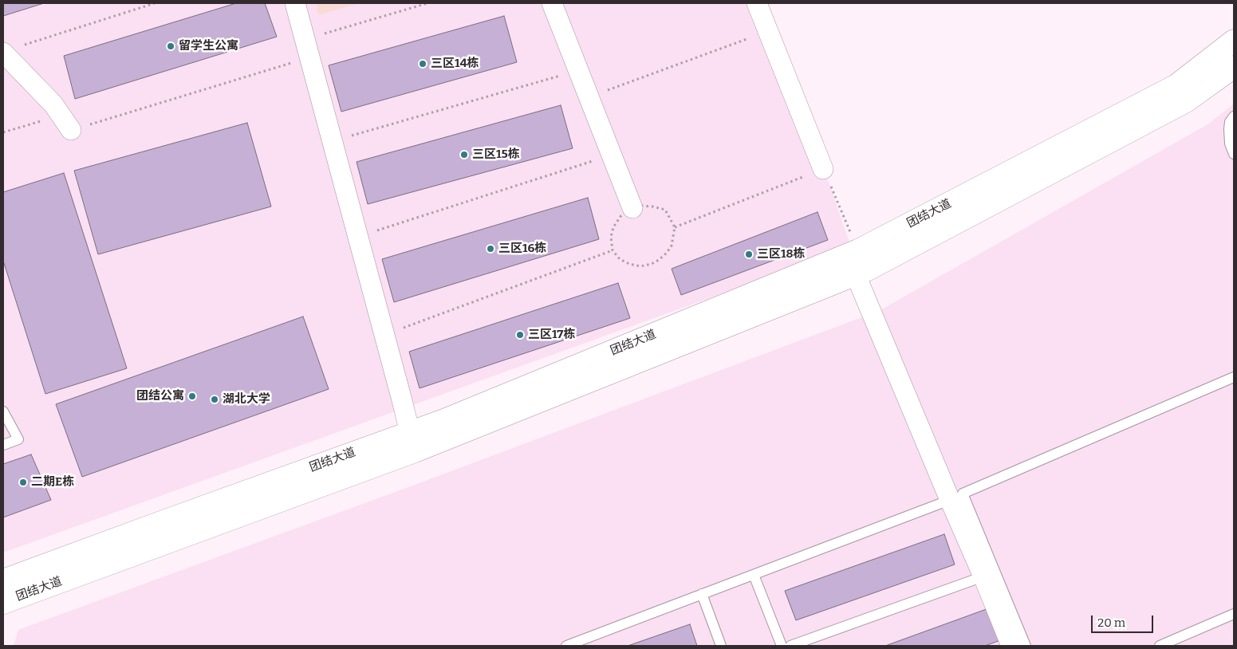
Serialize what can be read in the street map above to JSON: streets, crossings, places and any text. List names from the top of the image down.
{
  "streets": {
    "main road": ["团结大道"]
  },
  "places": [
    "留学生公寓",
    "三区14栋",
    "三区15栋",
    "三区16栋",
    "三区18栋",
    "三区17栋",
    "团结公寓",
    "湖北大学",
    "二期E栋"
  ],
  "scale_bar": "20 m"
}
